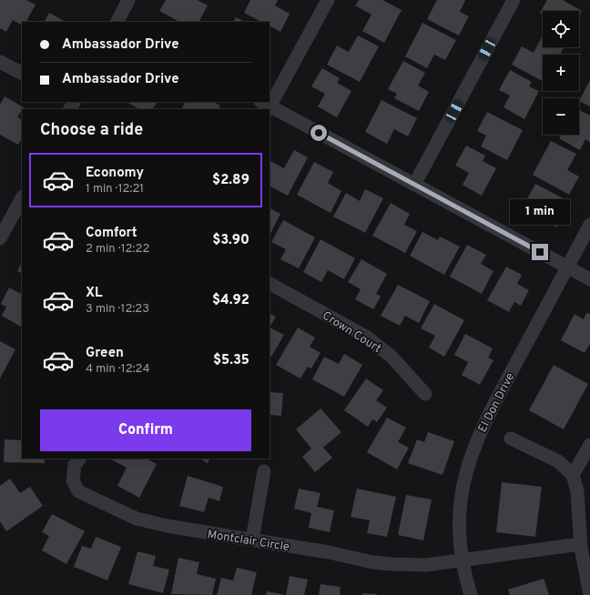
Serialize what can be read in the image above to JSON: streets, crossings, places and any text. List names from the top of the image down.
{
  "streets": {
    "street": ["Crown Court", "El Don Drive", "Montclair Circle"]
  },
  "crossings": [
    ["El Don Drive", "Montclair Circle"]
  ],
  "page": {
    "map_buttons": ["+", "−"],
    "banner": ["Ambassador Drive", "Ambassador Drive"],
    "heading": "Choose a ride",
    "list": [
      {
        "name": "Economy",
        "note": "1 min · 12:21",
        "value": "$2.89"
      },
      {
        "name": "Comfort",
        "note": "2 min · 12:22",
        "value": "$3.90"
      },
      {
        "name": "XL",
        "note": "3 min · 12:23",
        "value": "$4.92"
      },
      {
        "name": "Green",
        "note": "4 min · 12:24",
        "value": "$5.35"
      }
    ],
    "bubble": "1 min",
    "buttons": "Confirm"
  }
}
